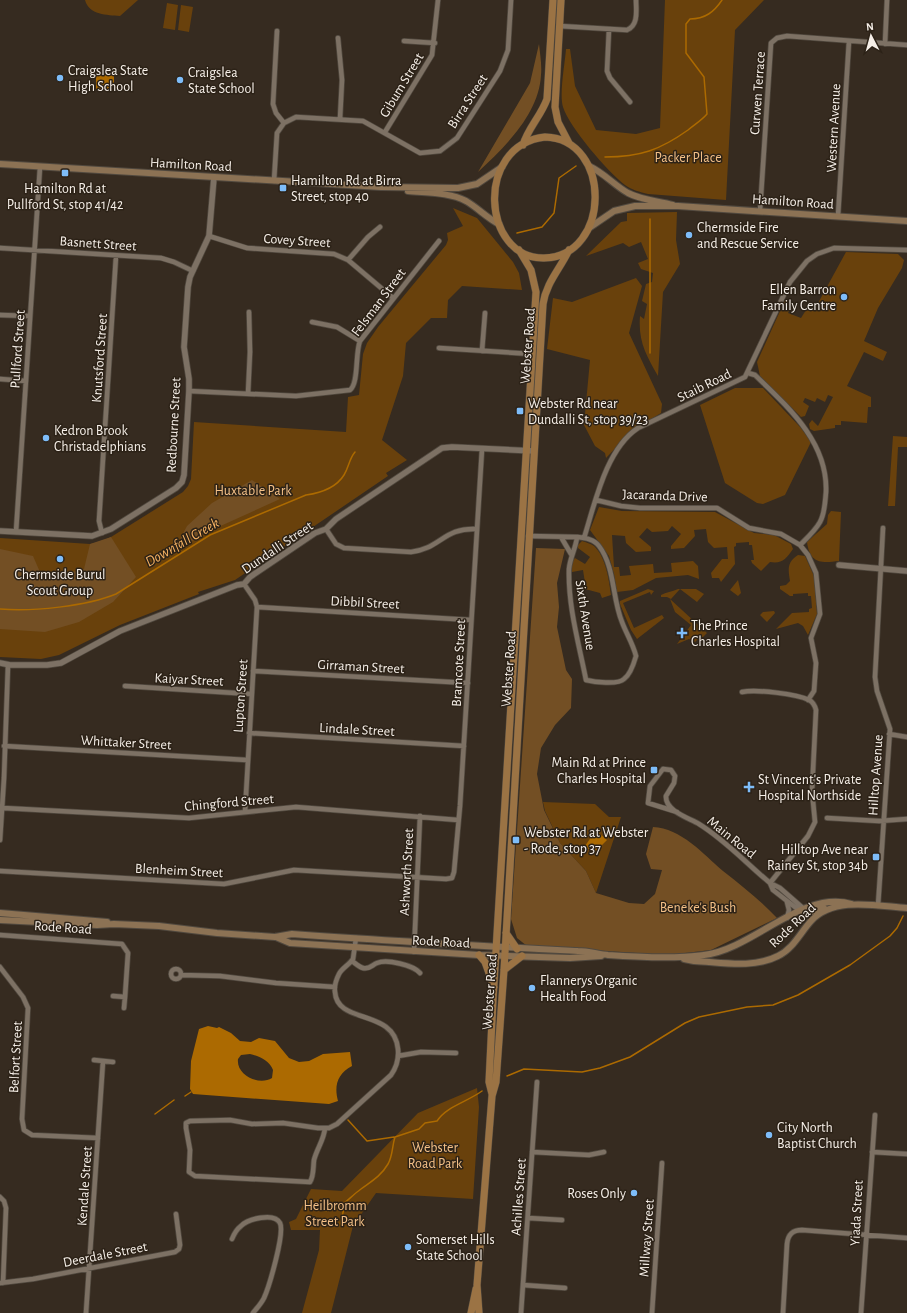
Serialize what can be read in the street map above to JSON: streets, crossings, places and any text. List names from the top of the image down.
{
  "streets": {
    "main road": ["Hamilton Road", "Webster Road", "Rode Road"],
    "street": [
      "Gibum Street",
      "Curwen Terrace",
      "Birra Street",
      "Western Avenue",
      "Covey Street",
      "Basnett Street",
      "Felsman Street",
      "Pullford Street",
      "Knutsford Street",
      "Staib Road",
      "Redbourne Street",
      "Jacaranda Drive",
      "Dundalli Street",
      "Dibbil Street",
      "Sixth Avenue",
      "Bramcote Street",
      "Girraman Street",
      "Kaiyar Street",
      "Lupton Street",
      "Lindale Street",
      "Whittaker Street",
      "Hilltop Avenue",
      "Chingford Street",
      "Main Road",
      "Blenheim Street",
      "Ashworth Street",
      "Belfort Street",
      "Kendale Street",
      "Achilles Street",
      "Yiada Street",
      "Millway Street",
      "Deerdale Street"
    ]
  },
  "crossings": [
    ["Gibum Street", "Birra Street"],
    ["Curwen Terrace", "Western Avenue"],
    ["Curwen Terrace", "Hamilton Road"],
    ["Western Avenue", "Hamilton Road"],
    ["Hamilton Road", "Webster Road"],
    ["Hamilton Road", "Pullford Street"],
    ["Hamilton Road", "Redbourne Street"],
    ["Covey Street", "Felsman Street"],
    ["Covey Street", "Redbourne Street"],
    ["Basnett Street", "Pullford Street"],
    ["Basnett Street", "Knutsford Street"],
    ["Basnett Street", "Redbourne Street"],
    ["Felsman Street", "Redbourne Street"],
    ["Webster Road", "Dundalli Street"],
    ["Webster Road", "Rode Road"],
    ["Pullford Street", "Redbourne Street"],
    ["Knutsford Street", "Redbourne Street"],
    ["Staib Road", "Jacaranda Drive"],
    ["Staib Road", "Sixth Avenue"],
    ["Dundalli Street", "Bramcote Street"],
    ["Dibbil Street", "Bramcote Street"],
    ["Dibbil Street", "Lupton Street"],
    ["Bramcote Street", "Girraman Street"],
    ["Bramcote Street", "Lindale Street"],
    ["Bramcote Street", "Chingford Street"],
    ["Bramcote Street", "Blenheim Street"],
    ["Girraman Street", "Lupton Street"],
    ["Kaiyar Street", "Lupton Street"],
    ["Lupton Street", "Lindale Street"],
    ["Lupton Street", "Whittaker Street"],
    ["Lupton Street", "Chingford Street"],
    ["Hilltop Avenue", "Rode Road"],
    ["Chingford Street", "Ashworth Street"],
    ["Main Road", "Rode Road"],
    ["Blenheim Street", "Ashworth Street"],
    ["Ashworth Street", "Rode Road"],
    ["Belfort Street", "Kendale Street"],
    ["Kendale Street", "Deerdale Street"]
  ],
  "water": ["Downfall Creek"],
  "parks": [
    "Packer Place",
    "Huxtable Park",
    "Beneke's Bush",
    "Webster Road Park",
    "Heilbromm Street Park"
  ],
  "places": {
    "other": [
      "Craigslea State High School",
      "Craigslea State School",
      "Chermside Fire and Rescue Service",
      "Ellen Barron Family Centre",
      "Kedron Brook Christadelphians",
      "Chermside Burul Scout Group",
      "Flannerys Organic Health Food",
      "City North Baptist Church",
      "Roses Only",
      "Somerset Hills State School"
    ],
    "transit": [
      "Hamilton Rd at Pullford St, stop 41/42",
      "Hamilton Rd at Birra Street, stop 40",
      "Webster Rd near Dundalli St, stop 39/23",
      "Main Rd at Prince Charles Hospital",
      "Webster Rd at Webster - Rode, stop 37",
      "Hilltop Ave near Rainey St, stop 34b"
    ],
    "health": ["The Prince Charles Hospital", "St Vincent's Private Hospital Northside"]
  },
  "north": "top"
}
